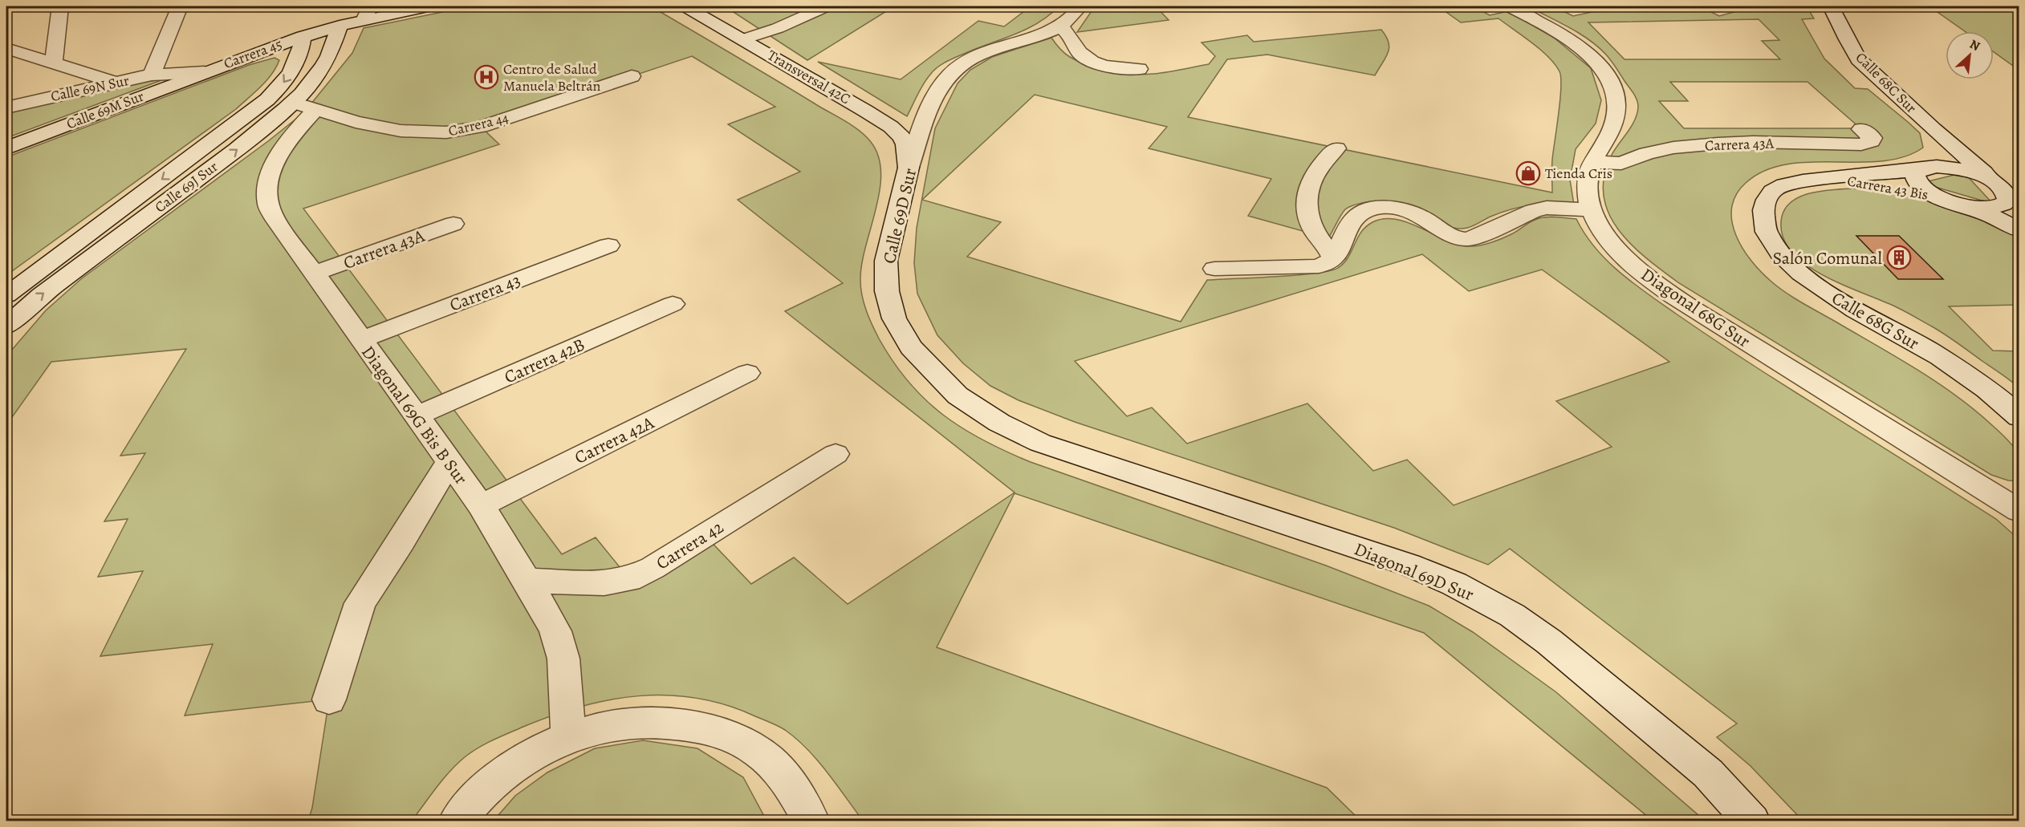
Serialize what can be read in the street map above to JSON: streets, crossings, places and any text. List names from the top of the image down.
{
  "streets": {
    "street": [
      "Carrera 45",
      "Transversal 42C",
      "Calle 68C Sur",
      "Calle 69N Sur",
      "Calle 69M Sur",
      "Carrera 44",
      "Carrera 43A",
      "Calle 69J Sur",
      "Carrera 43 Bis",
      "Calle 69D Sur",
      "Carrera 43",
      "Diagonal 68G Sur",
      "Calle 68G Sur",
      "Carrera 42B",
      "Diagonal 69G Bis B Sur",
      "Carrera 42A",
      "Carrera 42",
      "Diagonal 69D Sur"
    ]
  },
  "crossings": [
    ["Carrera 45", "Calle 69N Sur"],
    ["Carrera 45", "Calle 69M Sur"],
    ["Carrera 45", "Calle 69J Sur"],
    ["Transversal 42C", "Calle 69D Sur"],
    ["Calle 68C Sur", "Carrera 43 Bis"],
    ["Calle 69N Sur", "Calle 69M Sur"],
    ["Carrera 44", "Calle 69J Sur"],
    ["Carrera 44", "Diagonal 69G Bis B Sur"],
    ["Carrera 43A", "Diagonal 68G Sur"],
    ["Carrera 43A", "Diagonal 69G Bis B Sur"],
    ["Calle 69J Sur", "Diagonal 69G Bis B Sur"],
    ["Carrera 43 Bis", "Calle 68G Sur"],
    ["Calle 69D Sur", "Diagonal 69D Sur"],
    ["Carrera 43", "Diagonal 69G Bis B Sur"],
    ["Carrera 42B", "Diagonal 69G Bis B Sur"],
    ["Diagonal 69G Bis B Sur", "Carrera 42A"],
    ["Diagonal 69G Bis B Sur", "Carrera 42"]
  ],
  "places": {
    "hospital": ["Centro de Salud Manuela Beltrán"],
    "shop": ["Tienda Cris"],
    "building": ["Salón Comunal"]
  },
  "north": "top right"
}
